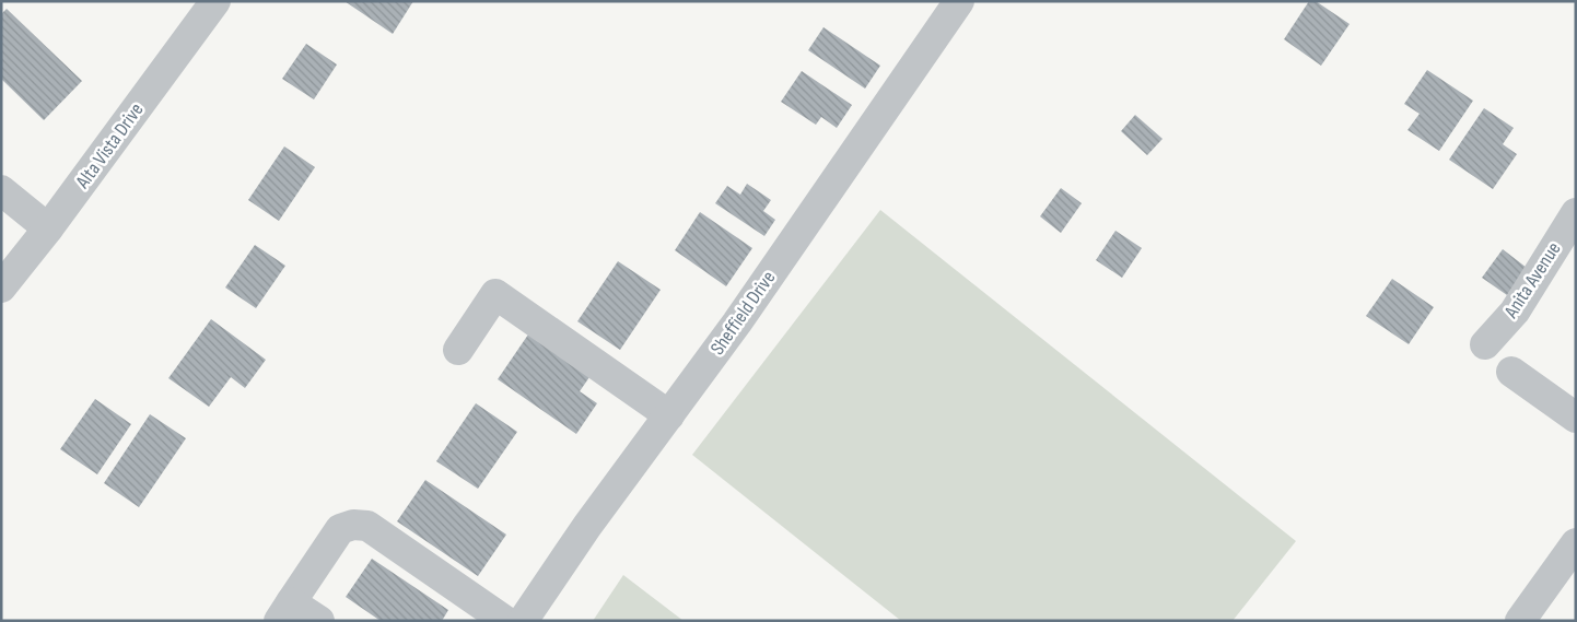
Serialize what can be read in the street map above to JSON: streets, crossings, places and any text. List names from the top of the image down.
{
  "streets": {
    "street": ["Alta Vista Drive", "Anita Avenue", "Sheffield Drive"]
  }
}
